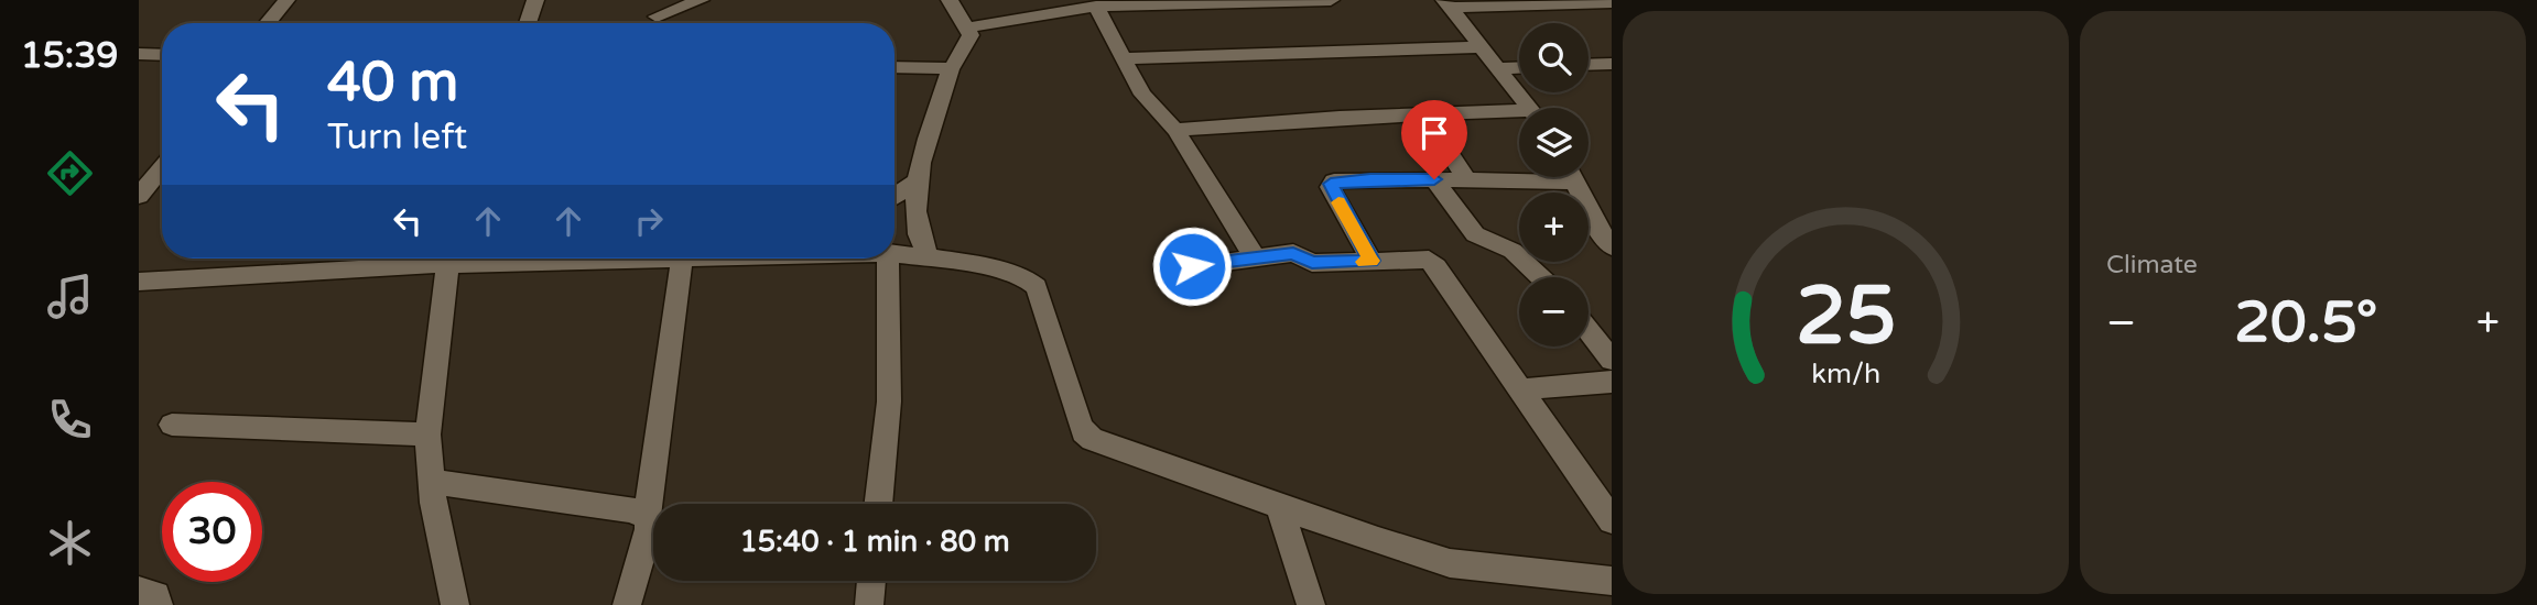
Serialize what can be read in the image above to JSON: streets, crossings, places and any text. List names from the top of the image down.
{
  "page": {
    "tabs": "15:39",
    "tile": "Climate",
    "map_buttons": ["+", "−"],
    "turn": ["40 m", "Turn left"],
    "heat": ["−", "20.5°", "+"],
    "limit": "30",
    "trip": "15:40 · 1 min · 80 m",
    "gauge": ["25", "km/h"]
  }
}
